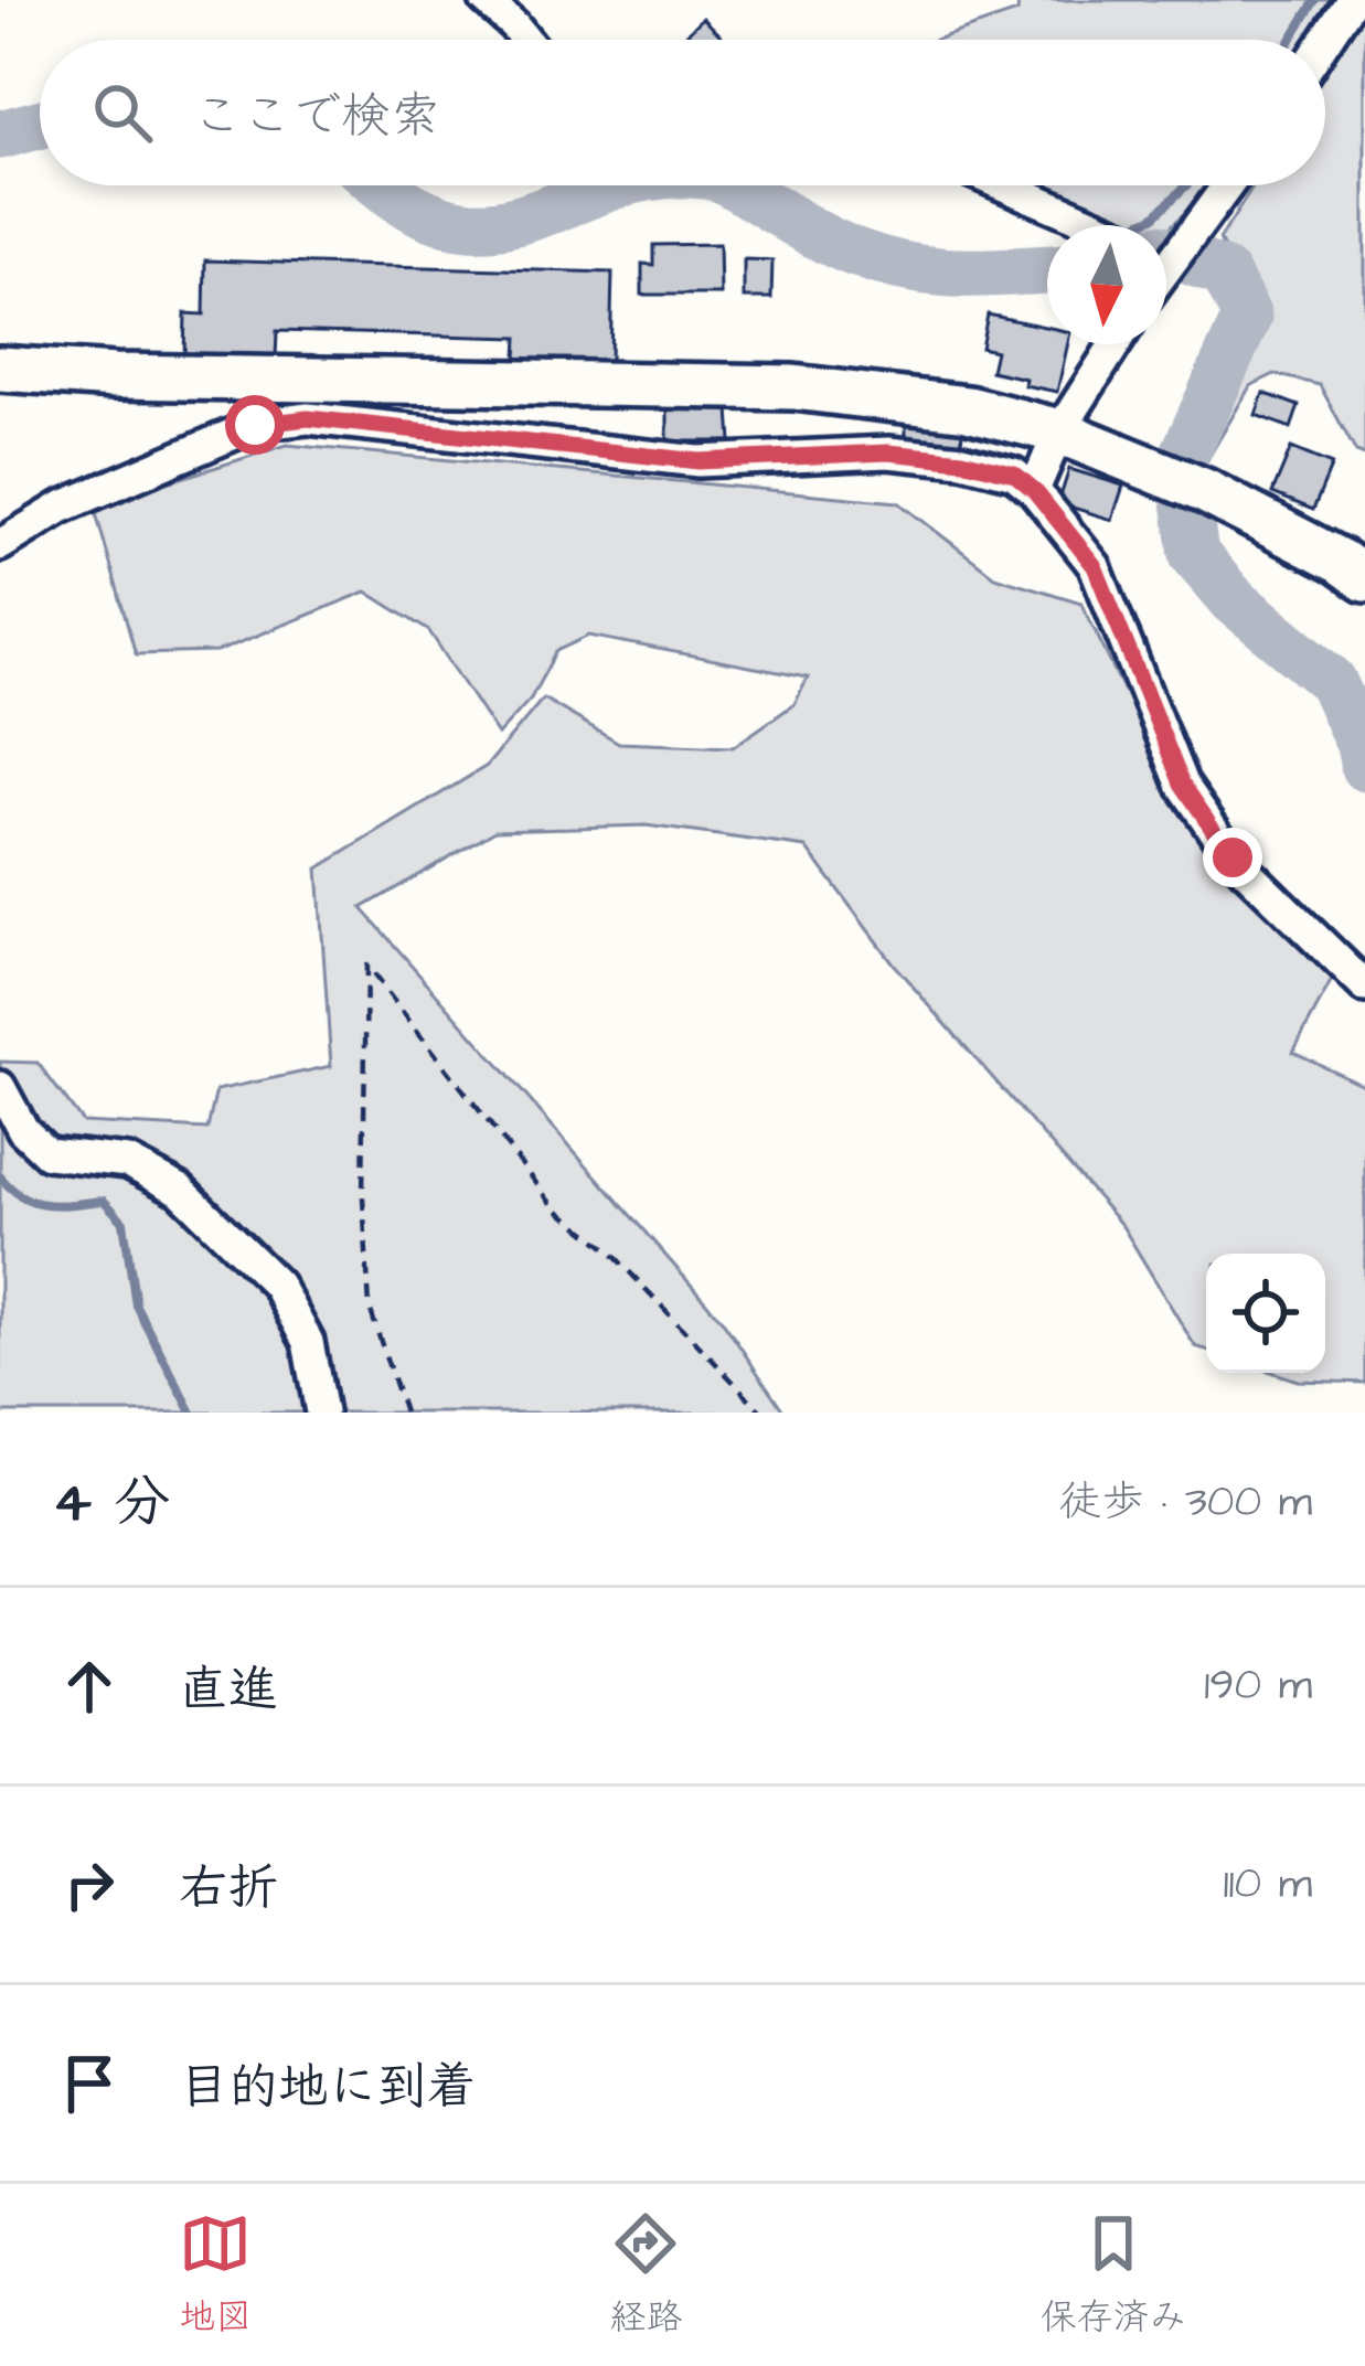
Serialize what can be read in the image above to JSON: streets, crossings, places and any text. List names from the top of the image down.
{
  "north": "bottom",
  "page": {
    "search": "ここで検索",
    "heading": ["4 分", "徒歩 · 300 m"],
    "list": [
      ["直進", "190 m"],
      ["右折", "110 m"],
      "目的地に到着"
    ],
    "nav": ["地図", "経路", "保存済み"]
  }
}
